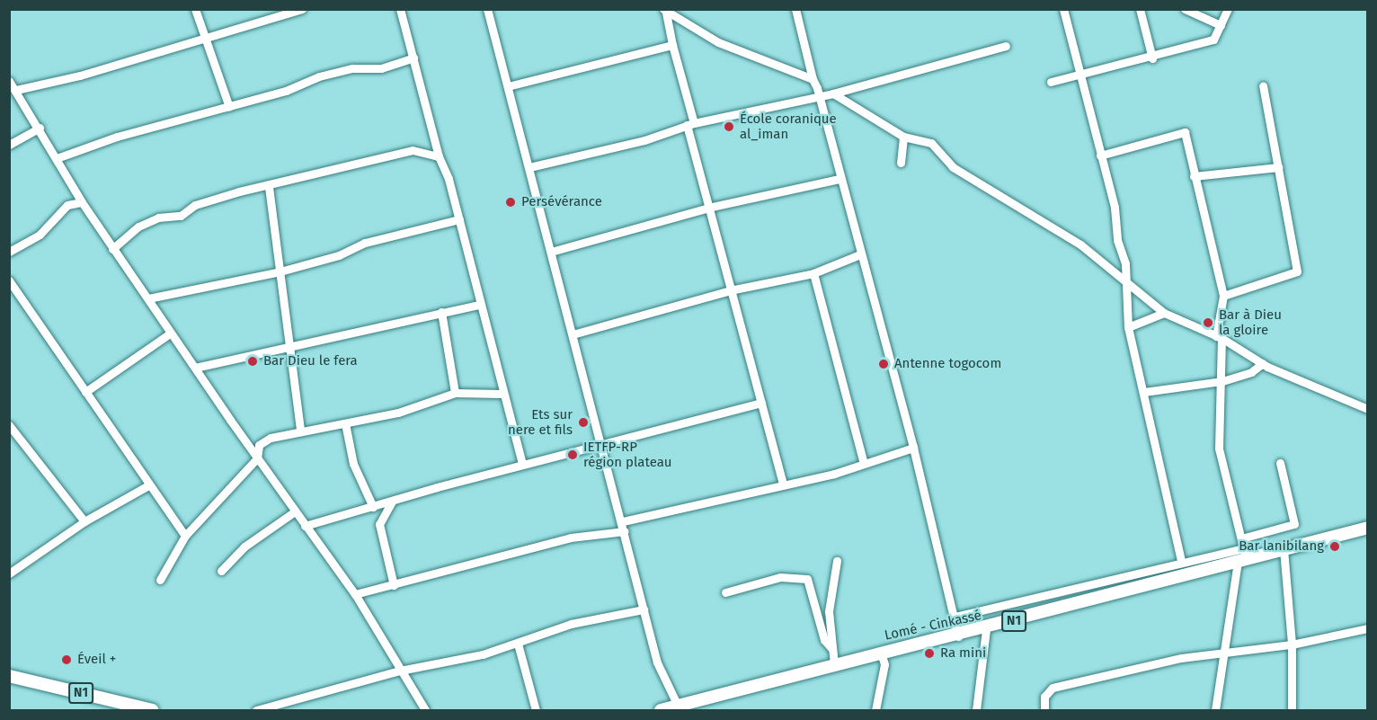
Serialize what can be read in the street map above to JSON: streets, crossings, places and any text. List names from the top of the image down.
{
  "streets": {
    "highway": ["N1", "Lomé - Cinkassé"]
  },
  "places": [
    "École coranique al_iman",
    "Persévérance",
    "Bar à Dieu la gloire",
    "Bar Dieu le fera",
    "Antenne togocom",
    "Ets sur nere et fils",
    "IETFP-RP région plateau",
    "Bar lanibilang",
    "Ra mini",
    "Éveil +"
  ]
}
